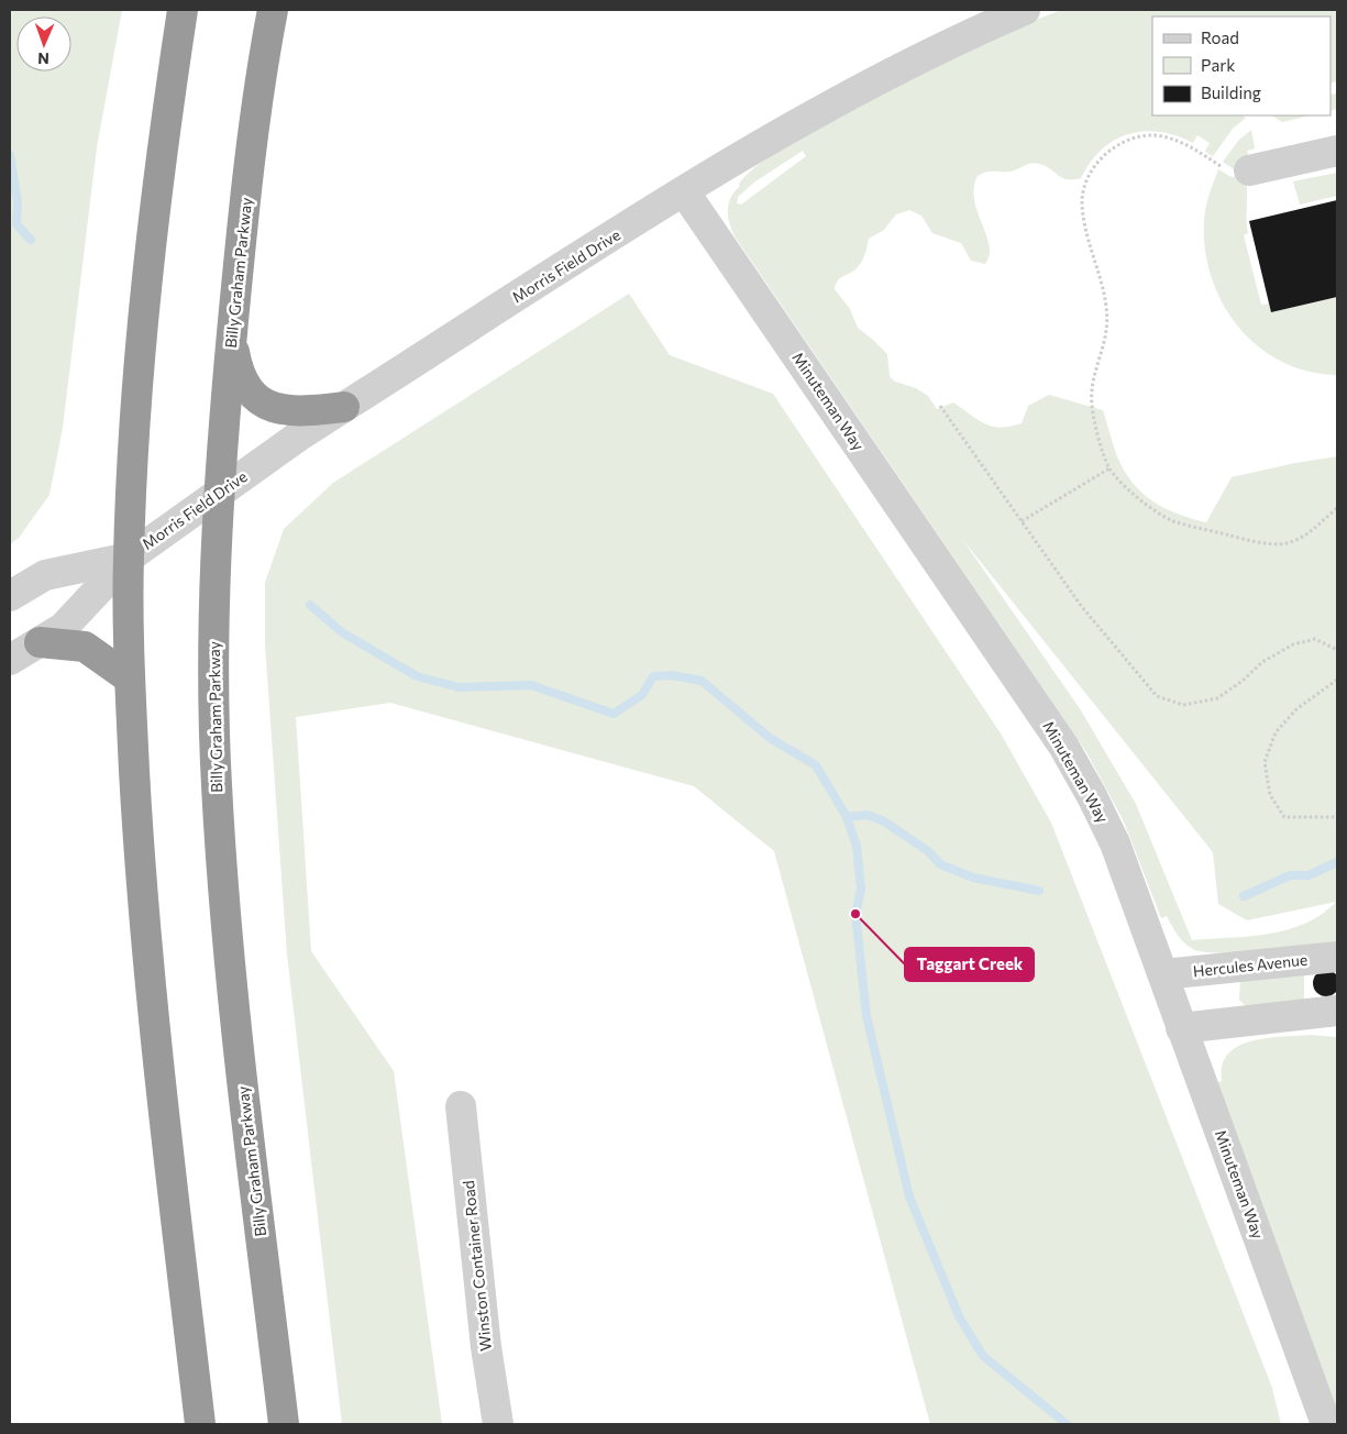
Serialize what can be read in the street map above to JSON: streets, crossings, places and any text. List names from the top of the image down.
{
  "streets": {
    "highway": ["Billy Graham Parkway"],
    "street": [
      "Morris Field Drive",
      "Minuteman Way",
      "Hercules Avenue",
      "Winston Container Road"
    ]
  },
  "crossings": [
    ["Morris Field Drive", "Billy Graham Parkway"],
    ["Morris Field Drive", "Minuteman Way"],
    ["Minuteman Way", "Hercules Avenue"]
  ],
  "places": ["Taggart Creek"],
  "legend": ["Road", "Park", "Building"],
  "north": "bottom"
}
